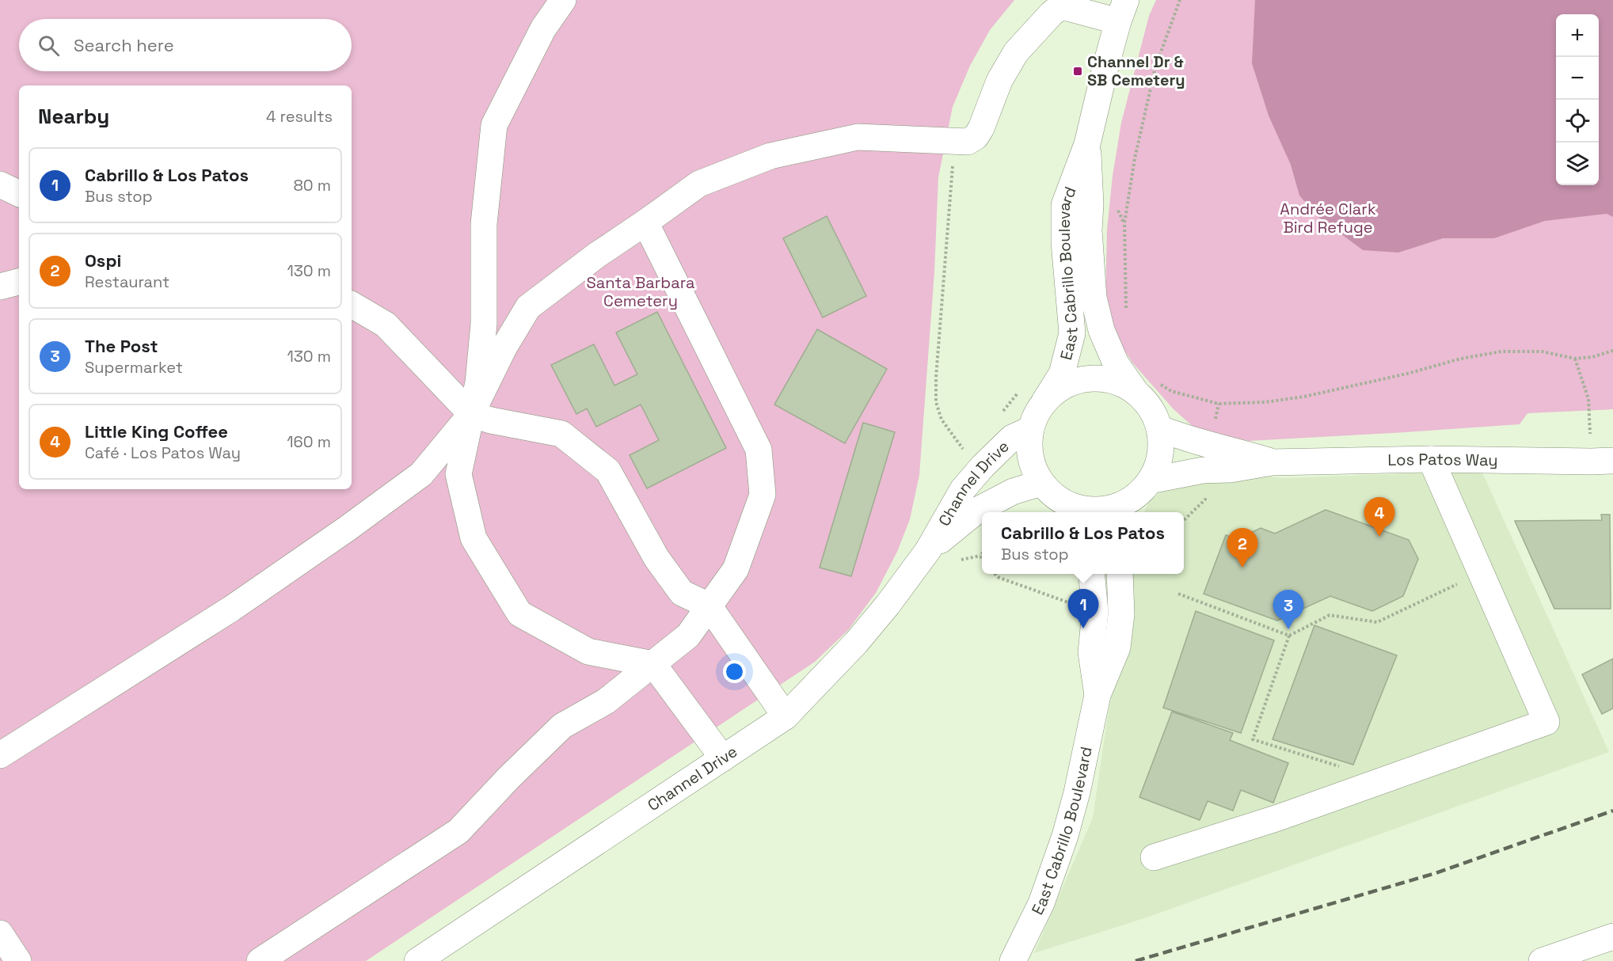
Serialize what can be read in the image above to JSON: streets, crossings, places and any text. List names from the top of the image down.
{
  "streets": {
    "main road": ["East Cabrillo Boulevard", "Los Patos Way", "Channel Drive"]
  },
  "crossings": [
    ["East Cabrillo Boulevard", "Los Patos Way"],
    ["East Cabrillo Boulevard", "Channel Drive"],
    ["Los Patos Way", "Channel Drive"]
  ],
  "parks": ["Andrée Clark Bird Refuge", "Santa Barbara Cemetery"],
  "places": {
    "transit": ["Channel Dr & SB Cemetery"]
  },
  "page": {
    "map_buttons": ["+", "−"],
    "search": "Search here",
    "heading": ["Nearby", "4 results"],
    "list": [
      {
        "mark": "1",
        "name": "Cabrillo & Los Patos",
        "note": "Bus stop",
        "value": "80 m"
      },
      {
        "mark": "2",
        "name": "Ospi",
        "note": "Restaurant",
        "value": "130 m"
      },
      {
        "mark": "3",
        "name": "The Post",
        "note": "Supermarket",
        "value": "130 m"
      },
      {
        "mark": "4",
        "name": "Little King Coffee",
        "note": "Café · Los Patos Way",
        "value": "160 m"
      }
    ],
    "pins": [
      "4",
      "2",
      "1",
      "3"
    ],
    "popup": ["Cabrillo & Los Patos", "Bus stop"]
  }
}
